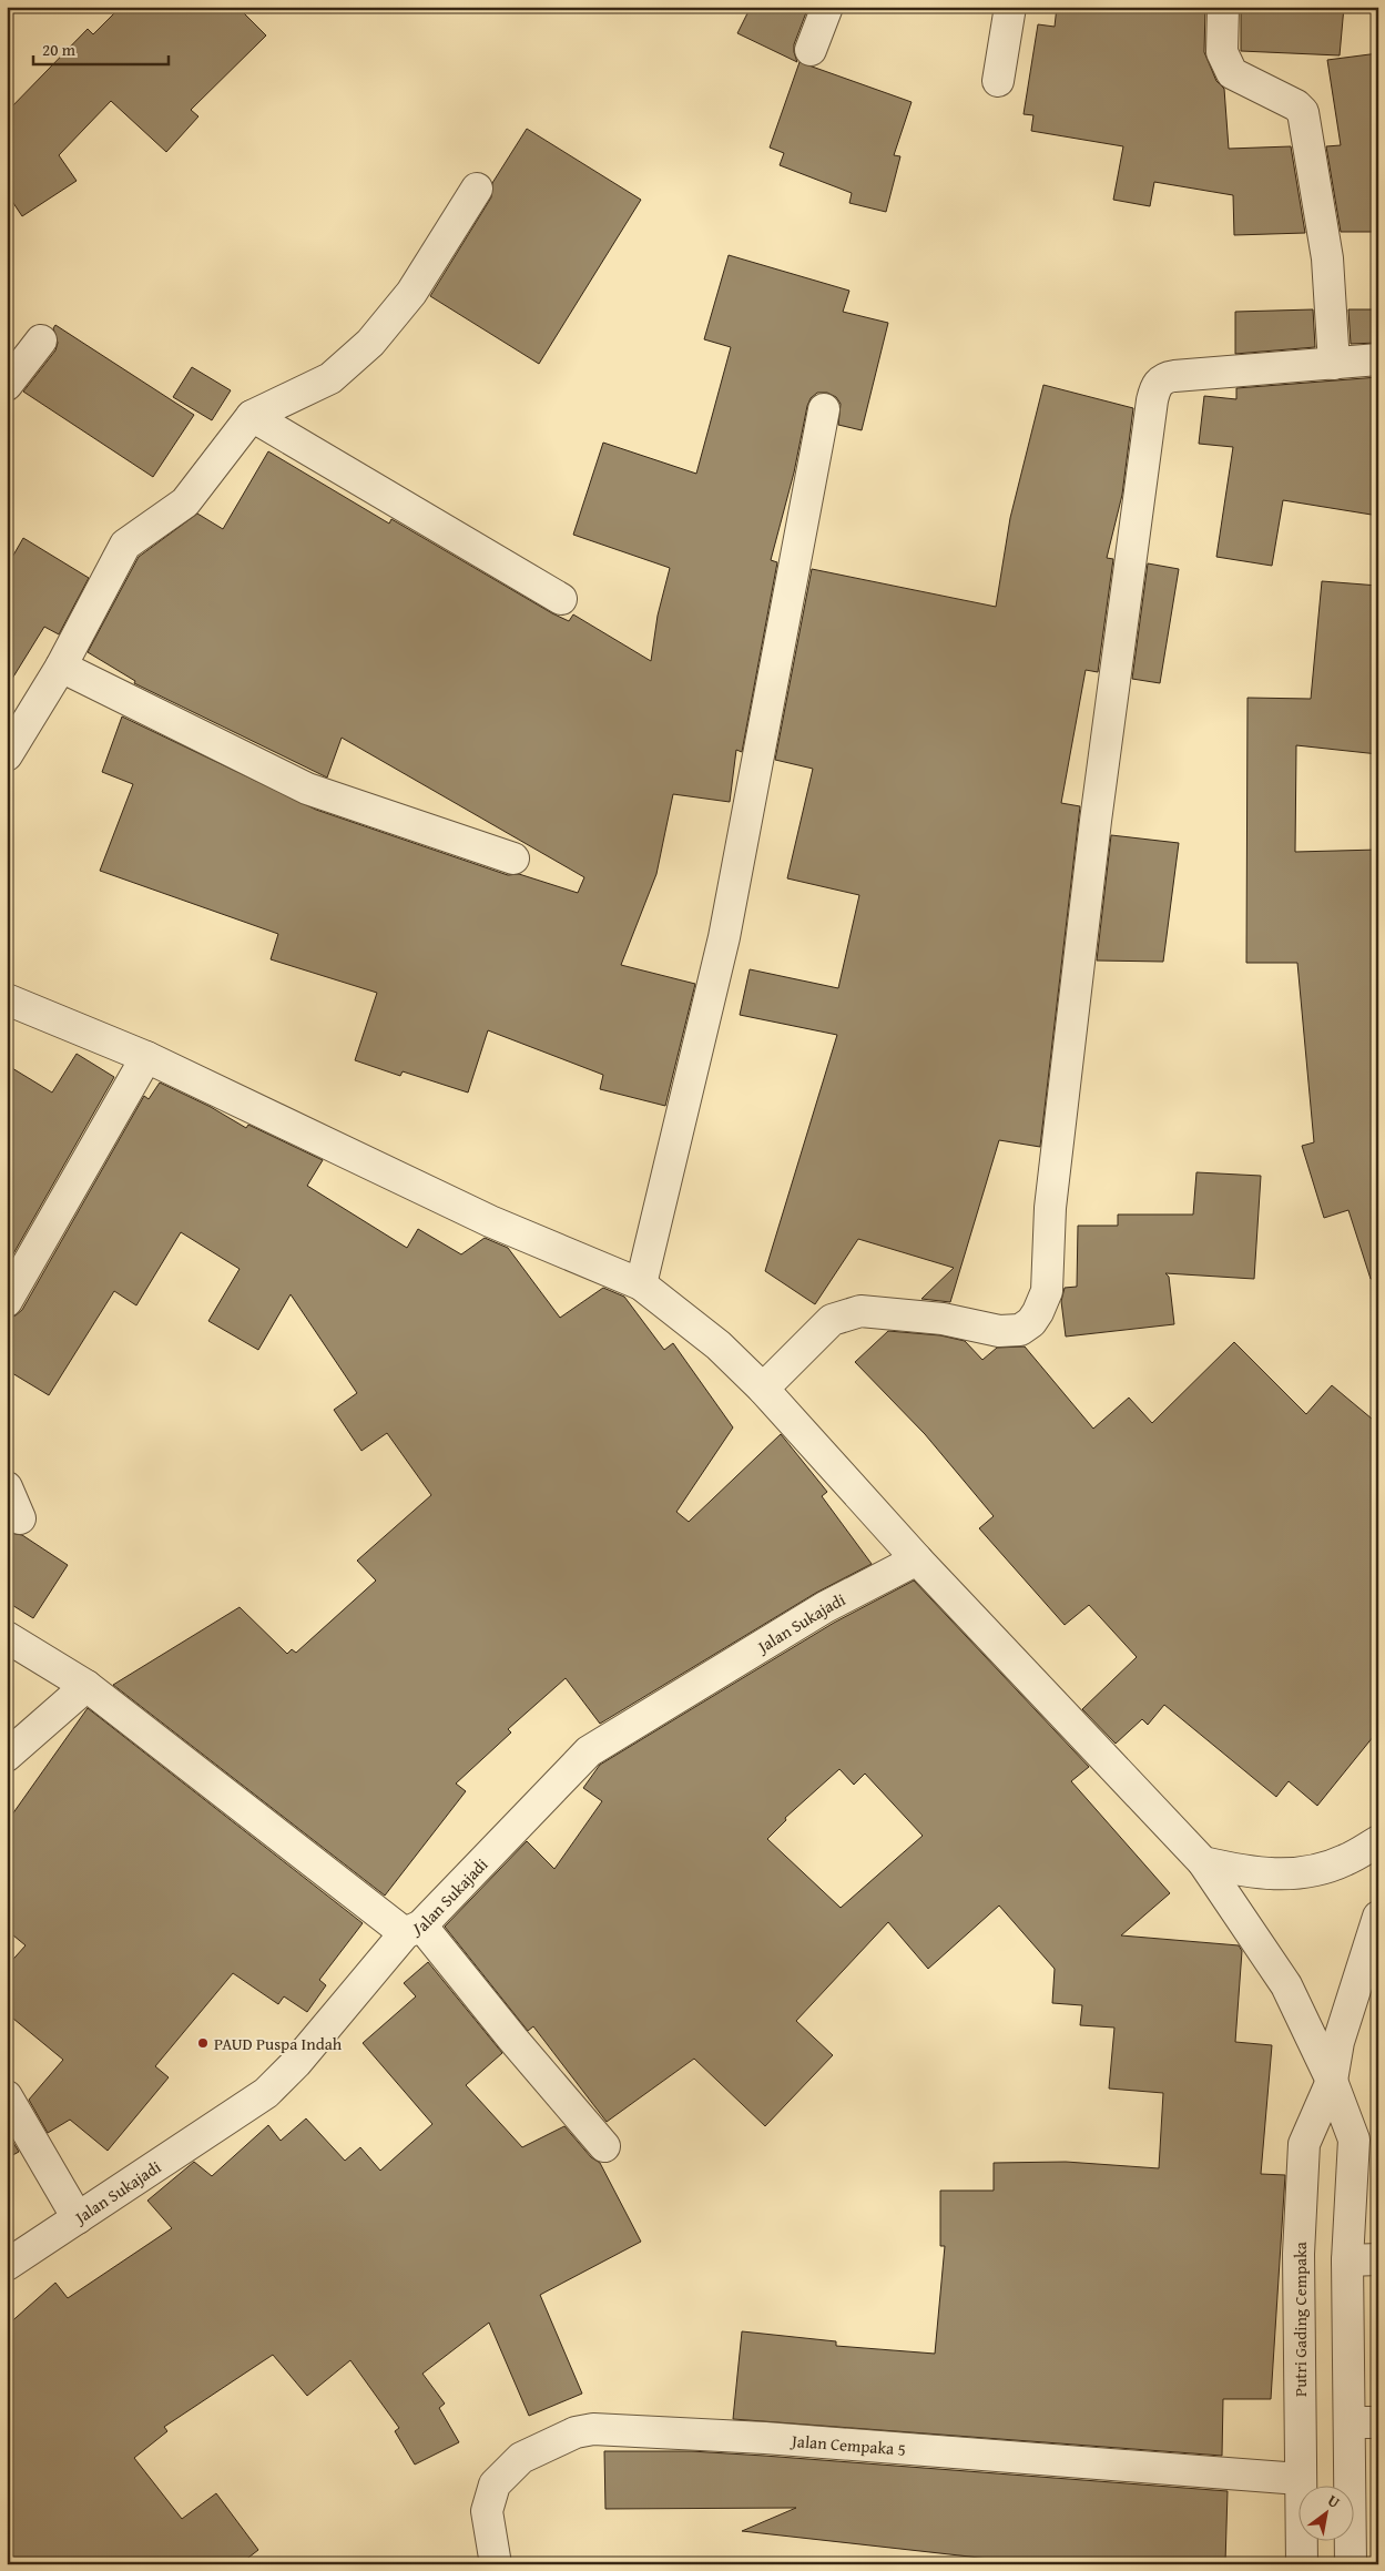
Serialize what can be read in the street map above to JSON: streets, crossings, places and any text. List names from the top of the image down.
{
  "streets": {
    "street": ["Jalan Sukajadi", "Putri Gading Cempaka", "Jalan Cempaka 5"]
  },
  "crossings": [
    ["Putri Gading Cempaka", "Jalan Cempaka 5"]
  ],
  "places": ["PAUD Puspa Indah"],
  "scale_bar": "20 m",
  "north": "top right"
}
